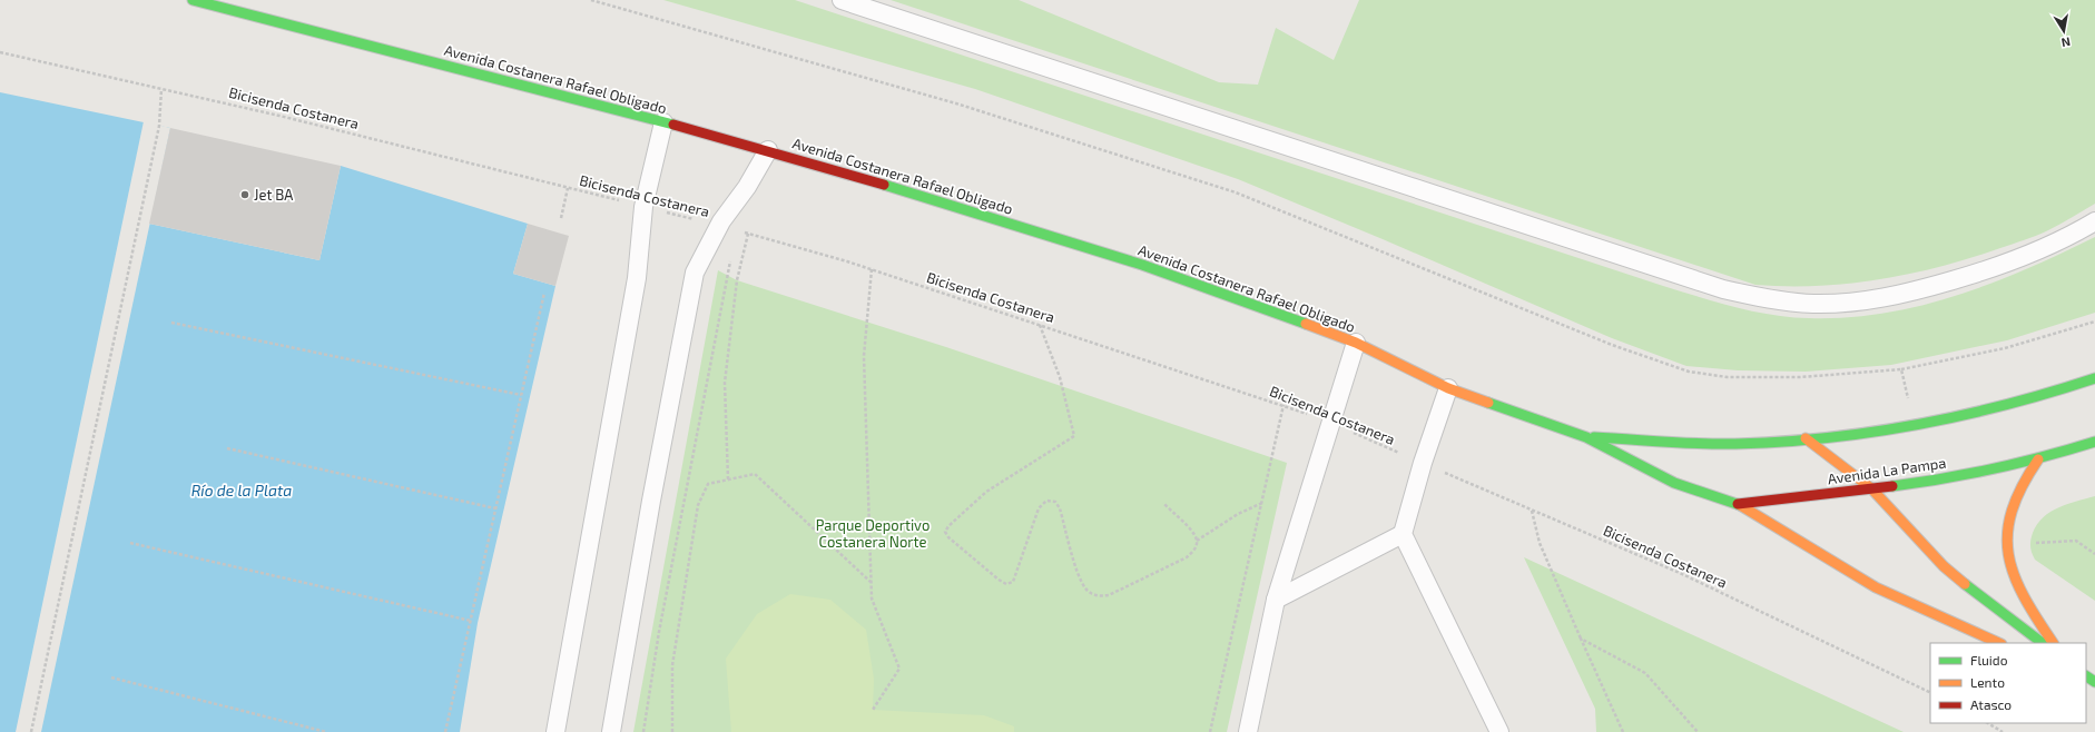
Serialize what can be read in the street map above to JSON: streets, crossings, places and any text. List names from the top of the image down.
{
  "streets": {
    "main road": ["Avenida Costanera Rafael Obligado", "Avenida La Pampa"],
    "path": ["Bicisenda Costanera"]
  },
  "crossings": [
    ["Avenida Costanera Rafael Obligado", "Avenida La Pampa"]
  ],
  "water": ["Río de la Plata"],
  "parks": ["Parque Deportivo Costanera Norte"],
  "places": ["Jet BA"],
  "legend": ["Fluido", "Lento", "Atasco"],
  "north": "bottom"
}
